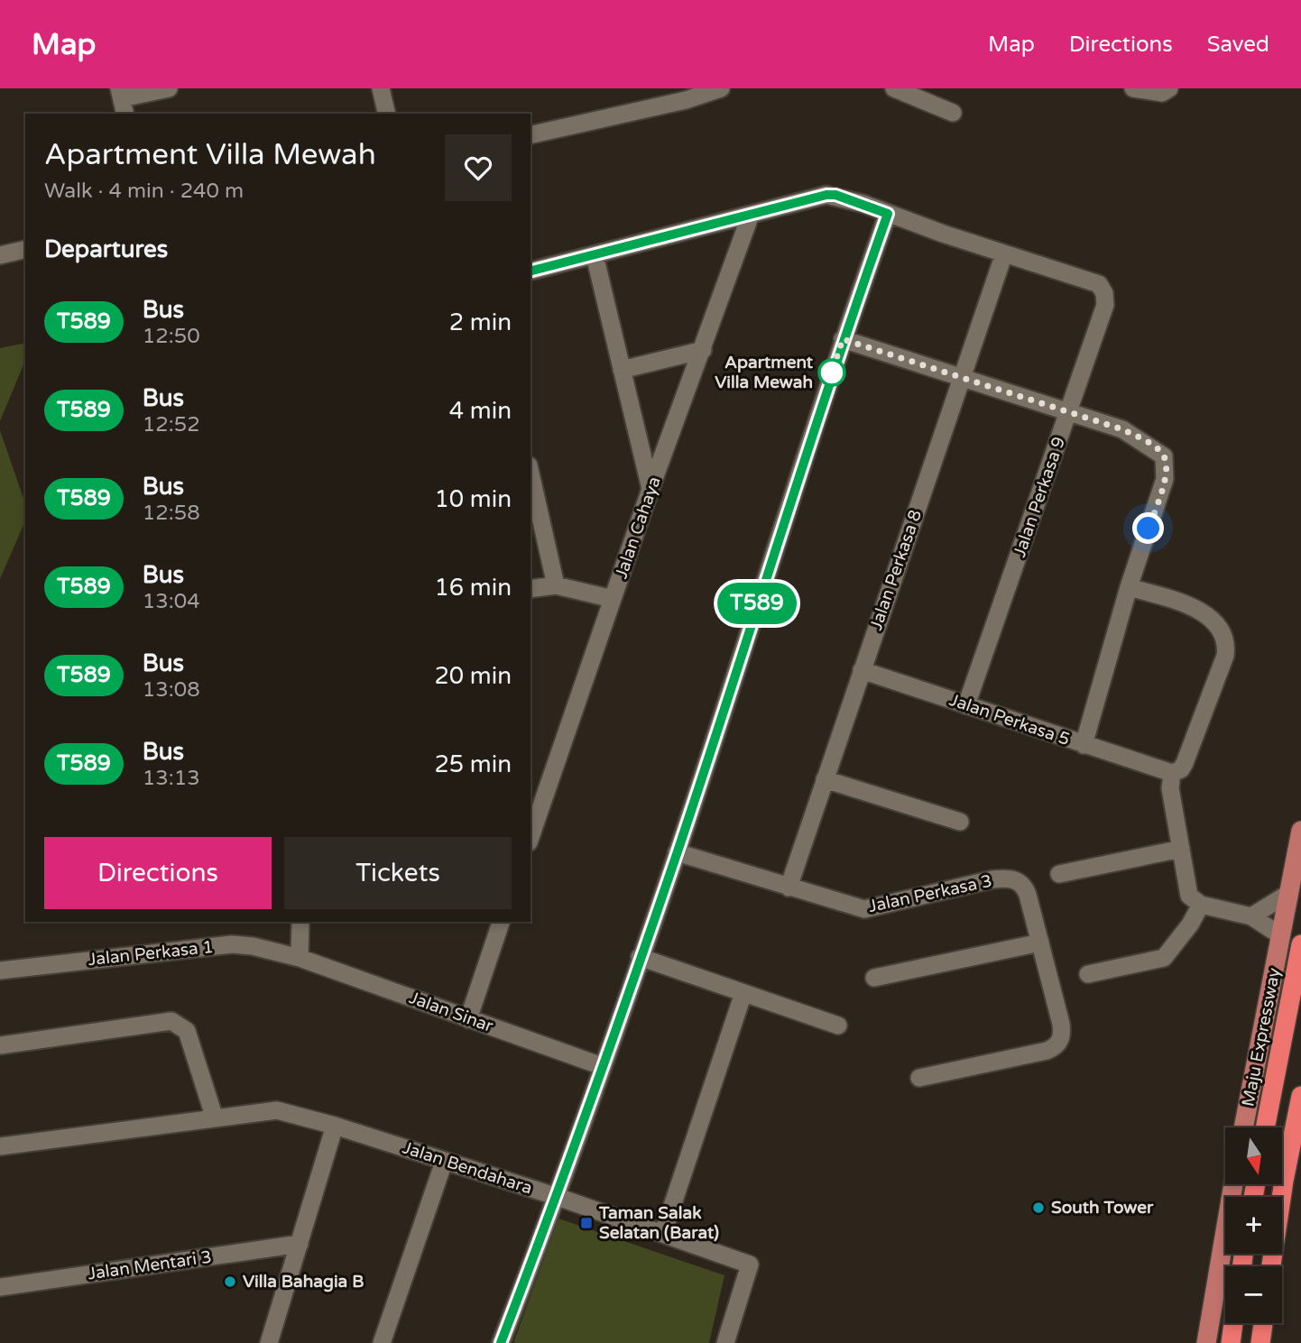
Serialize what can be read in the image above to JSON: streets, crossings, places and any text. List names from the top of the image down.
{
  "streets": {
    "highway": ["Maju Expressway"],
    "street": [
      "Jalan Perkasa 9",
      "Jalan Cahaya",
      "Jalan Perkasa 8",
      "Jalan Perkasa 5",
      "Jalan Perkasa 3",
      "Jalan Perkasa 1",
      "Jalan Sinar",
      "Jalan Bendahara",
      "Jalan Mentari 3"
    ]
  },
  "crossings": [
    ["Jalan Perkasa 9", "Jalan Perkasa 8"],
    ["Jalan Perkasa 9", "Jalan Perkasa 5"],
    ["Jalan Perkasa 8", "Jalan Perkasa 5"],
    ["Jalan Perkasa 8", "Jalan Perkasa 3"],
    ["Jalan Perkasa 1", "Jalan Sinar"]
  ],
  "places": {
    "other": ["Apartment Villa Mewah", "South Tower", "Villa Bahagia B"],
    "transit": ["Taman Salak Selatan (Barat)"]
  },
  "lines": ["bus line T589"],
  "north": "bottom",
  "page": {
    "header": "Map",
    "nav": ["Map", "Directions", "Saved"],
    "on_map": "T589",
    "heading": [
      ["Apartment Villa Mewah", "Walk · 4 min · 240 m"],
      "Departures"
    ],
    "list": [
      {
        "mark": "T589",
        "name": "Bus",
        "note": "12:50",
        "value": "2 min"
      },
      {
        "mark": "T589",
        "name": "Bus",
        "note": "12:52",
        "value": "4 min"
      },
      {
        "mark": "T589",
        "name": "Bus",
        "note": "12:58",
        "value": "10 min"
      },
      {
        "mark": "T589",
        "name": "Bus",
        "note": "13:04",
        "value": "16 min"
      },
      {
        "mark": "T589",
        "name": "Bus",
        "note": "13:08",
        "value": "20 min"
      },
      {
        "mark": "T589",
        "name": "Bus",
        "note": "13:13",
        "value": "25 min"
      }
    ],
    "buttons": ["Directions", "Tickets"],
    "map_buttons": ["+", "−"]
  }
}
